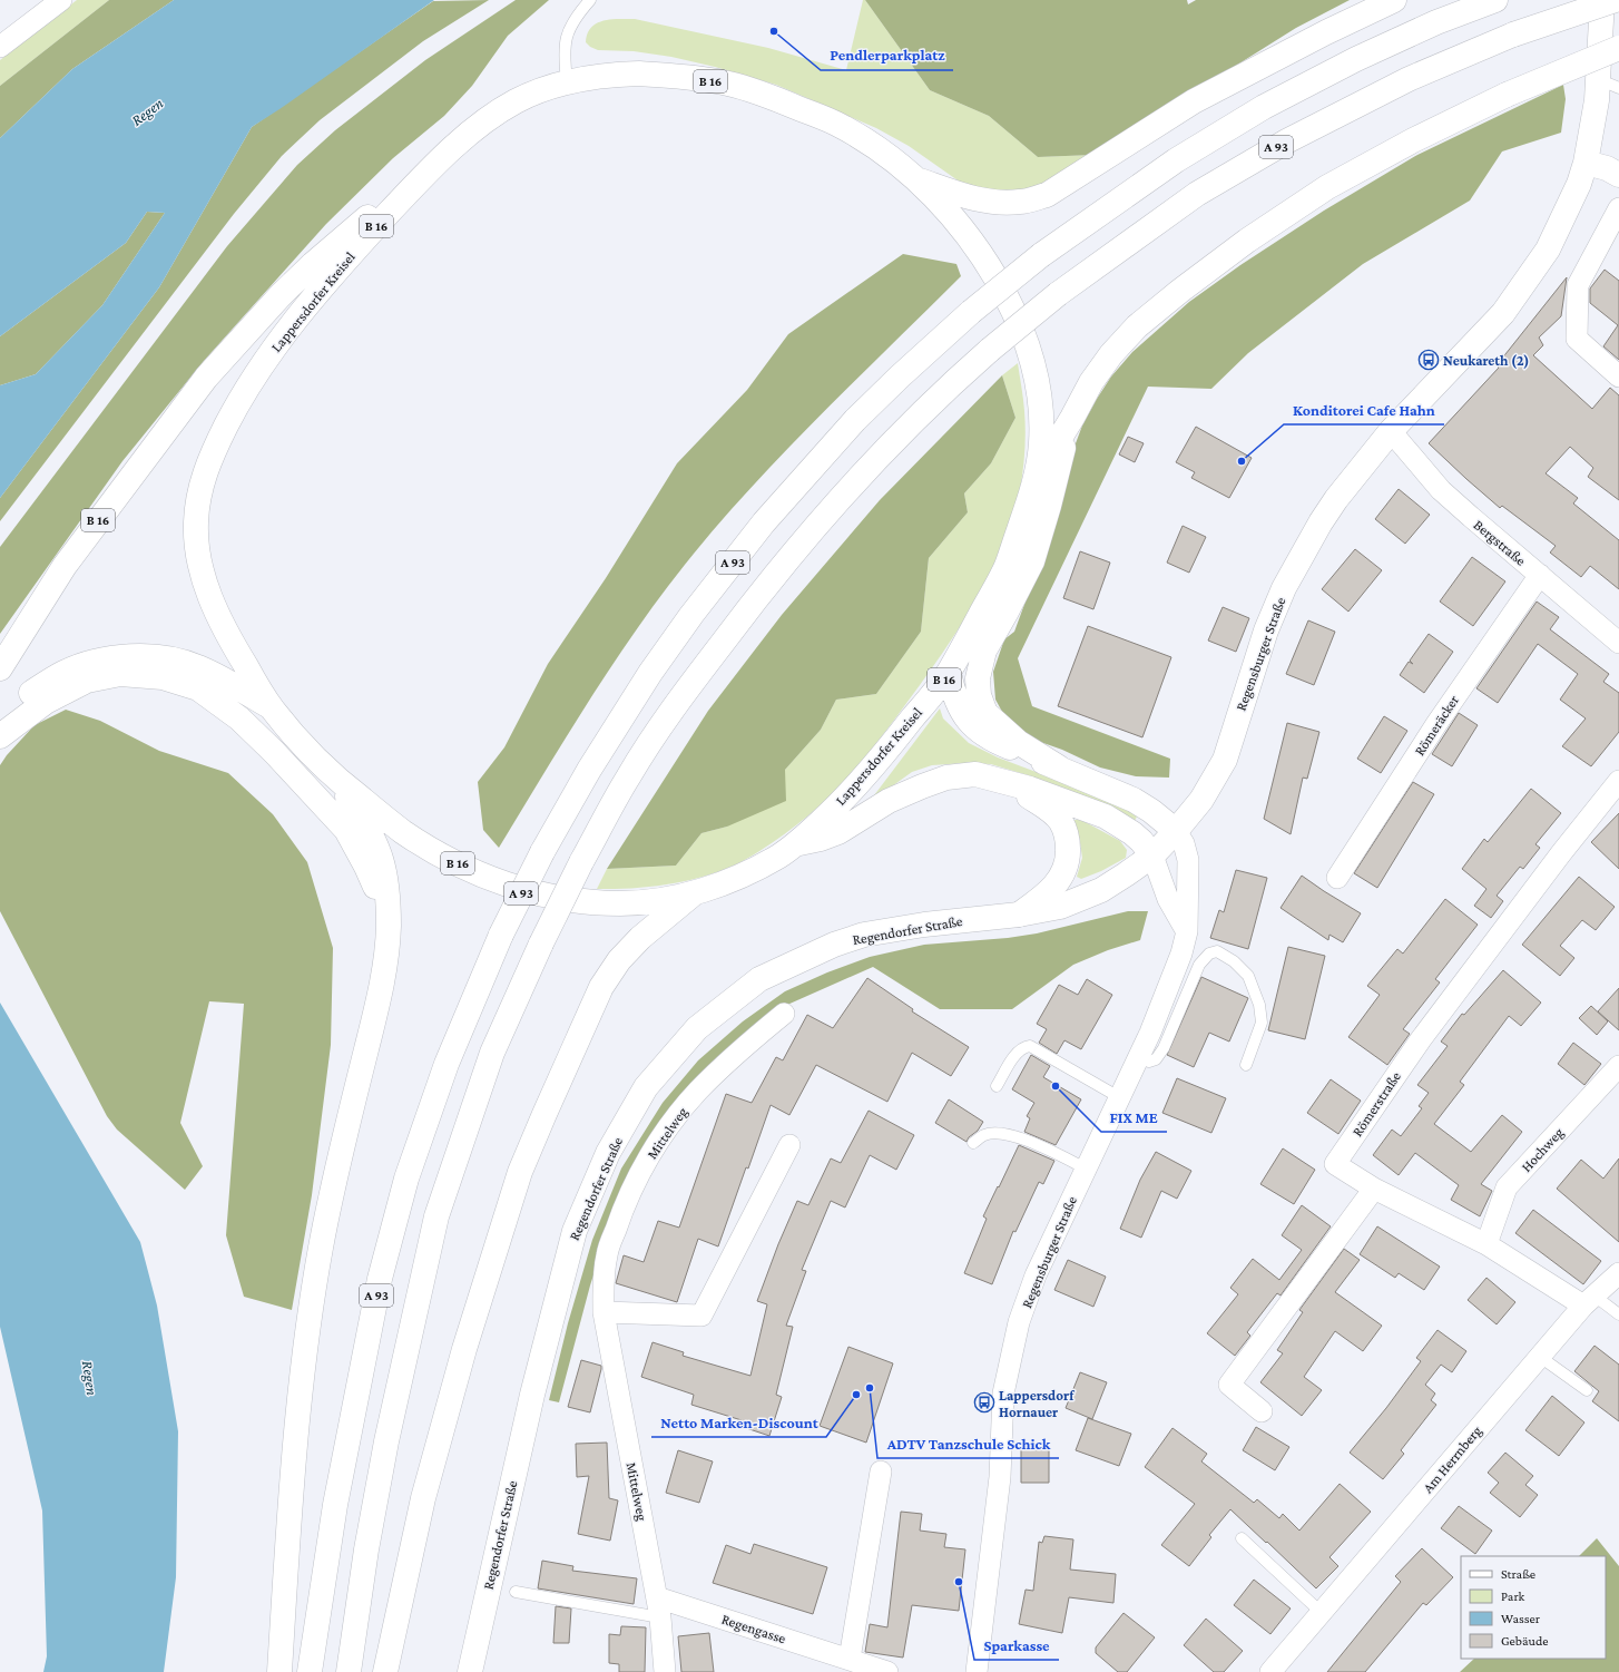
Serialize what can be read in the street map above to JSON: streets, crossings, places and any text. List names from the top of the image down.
{
  "streets": {
    "main road": [
      "B 16",
      "A 93",
      "Lappersdorfer Kreisel",
      "Regensburger Straße",
      "Regendorfer Straße"
    ],
    "street": [
      "Bergstraße",
      "Römeräcker",
      "Römerstraße",
      "Mittelweg",
      "Hochweg",
      "Am Herrnberg",
      "Regengasse"
    ]
  },
  "crossings": [
    ["B 16", "Lappersdorfer Kreisel"],
    ["B 16", "Regensburger Straße"],
    ["B 16", "Regendorfer Straße"],
    ["Bergstraße", "Regensburger Straße"],
    ["Bergstraße", "Römeräcker"],
    ["Regensburger Straße", "Regendorfer Straße"],
    ["Mittelweg", "Regengasse"]
  ],
  "water": ["Regen"],
  "places": {
    "other": [
      "Pendlerparkplatz",
      "Konditorei Cafe Hahn",
      "FIX ME",
      "ADTV Tanzschule Schick",
      "Netto Marken-Discount",
      "Sparkasse"
    ],
    "bus stop": ["Neukareth (2)", "Lappersdorf Hornauer"]
  },
  "legend": [
    "Straße",
    "Park",
    "Wasser",
    "Gebäude"
  ]
}
